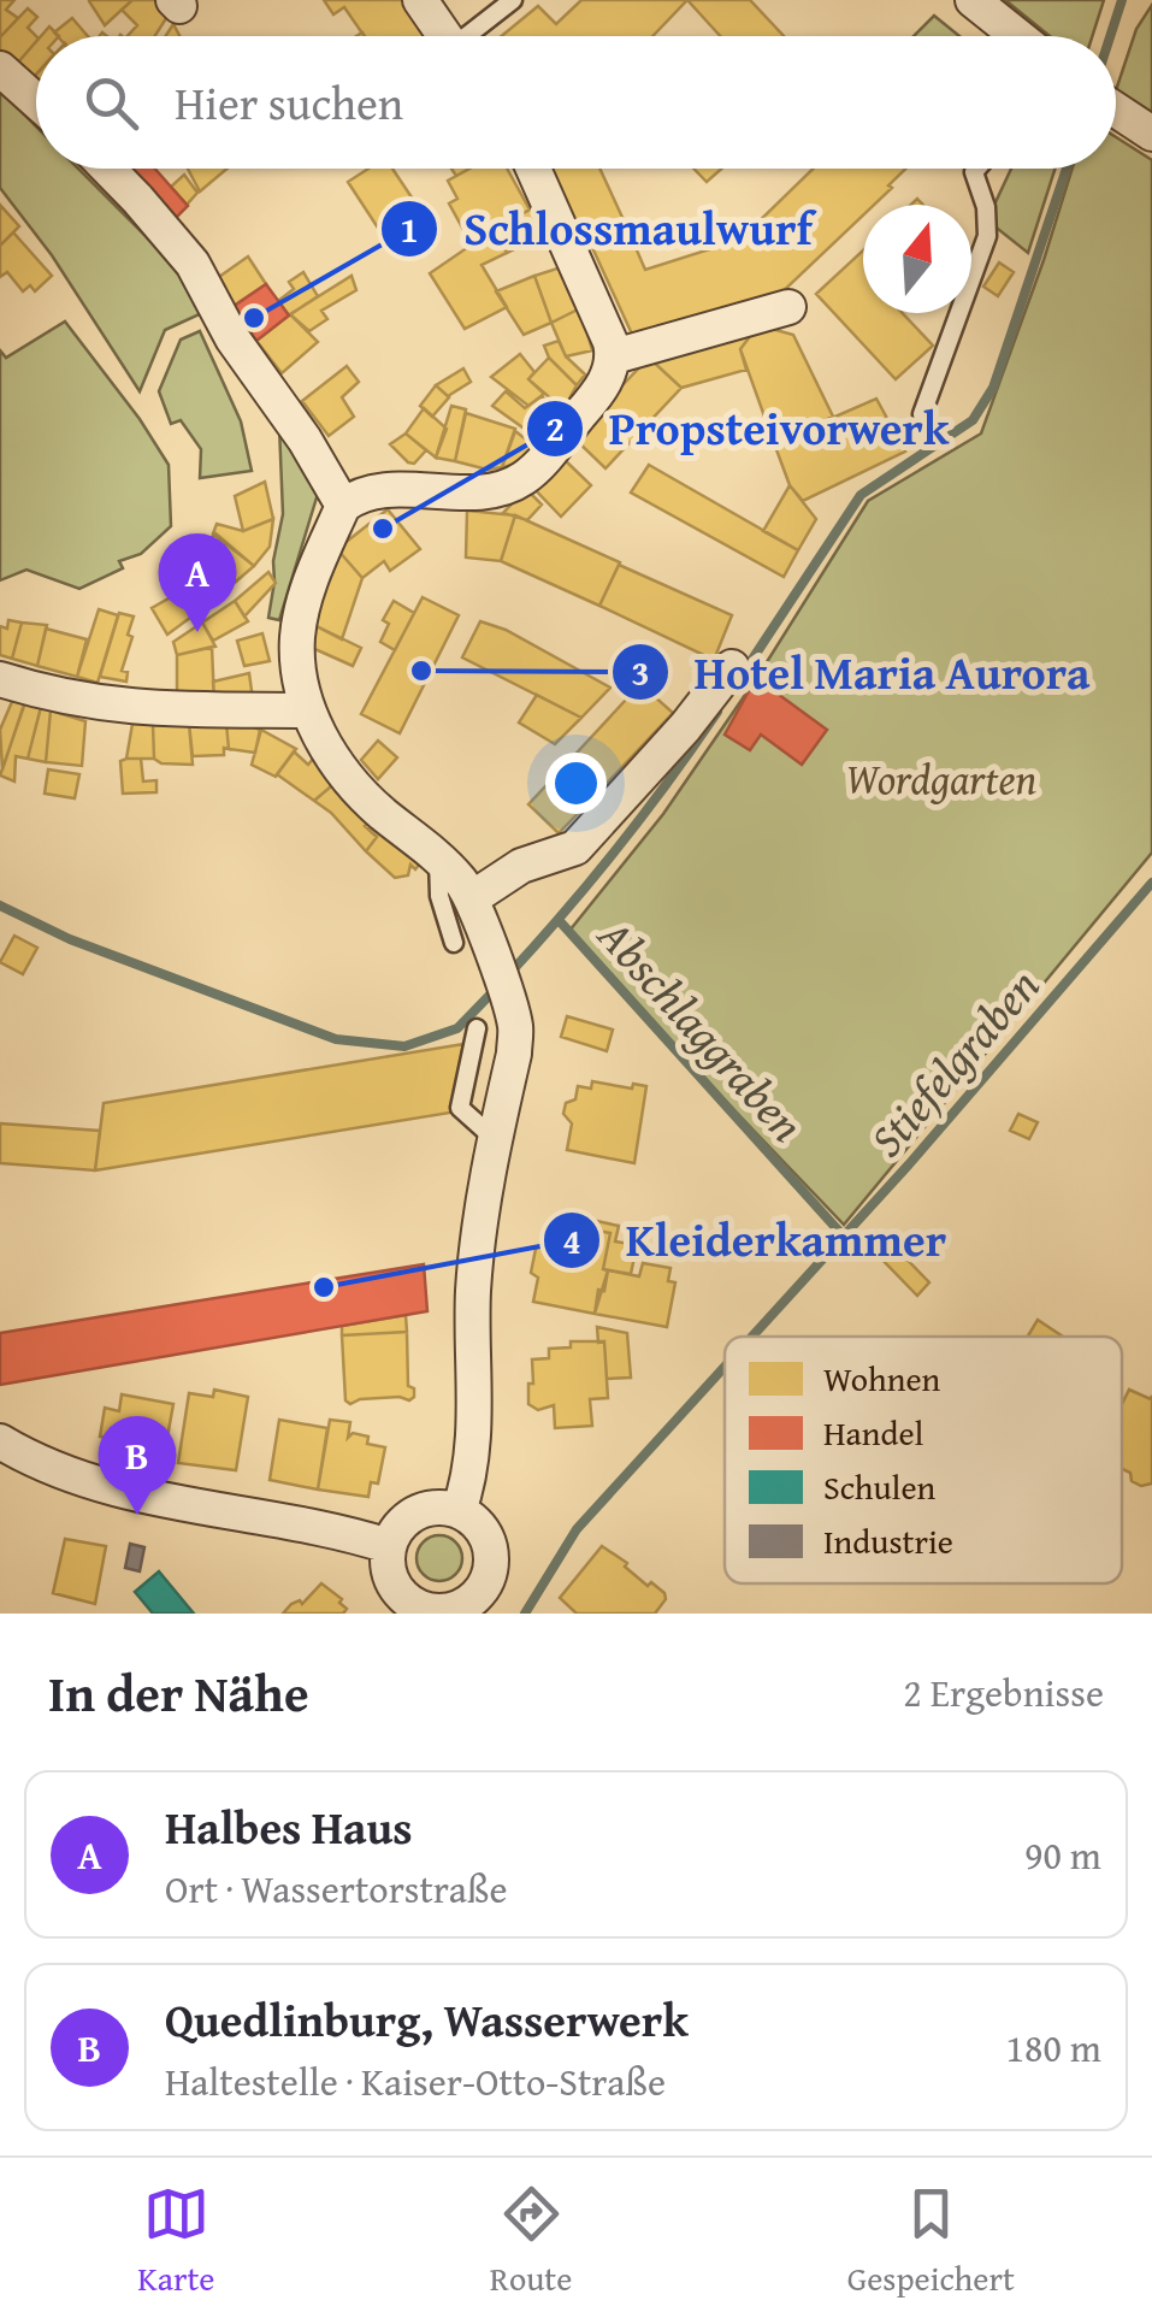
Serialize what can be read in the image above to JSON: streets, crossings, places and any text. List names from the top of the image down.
{
  "water": ["Abschlaggraben", "Stiefelgraben"],
  "parks": ["Wordgarten"],
  "places": [
    "Schlossmaulwurf",
    "Propsteivorwerk",
    "Hotel Maria Aurora",
    "Kleiderkammer"
  ],
  "legend": [
    "Wohnen",
    "Handel",
    "Schulen",
    "Industrie"
  ],
  "north": "top",
  "page": {
    "search": "Hier suchen",
    "pins": ["A", "B"],
    "heading": ["In der Nähe", "2 Ergebnisse"],
    "list": [
      {
        "mark": "A",
        "name": "Halbes Haus",
        "note": "Ort · Wassertorstraße",
        "value": "90 m"
      },
      {
        "mark": "B",
        "name": "Quedlinburg, Wasserwerk",
        "note": "Haltestelle · Kaiser-Otto-Straße",
        "value": "180 m"
      }
    ],
    "nav": ["Karte", "Route", "Gespeichert"]
  }
}
